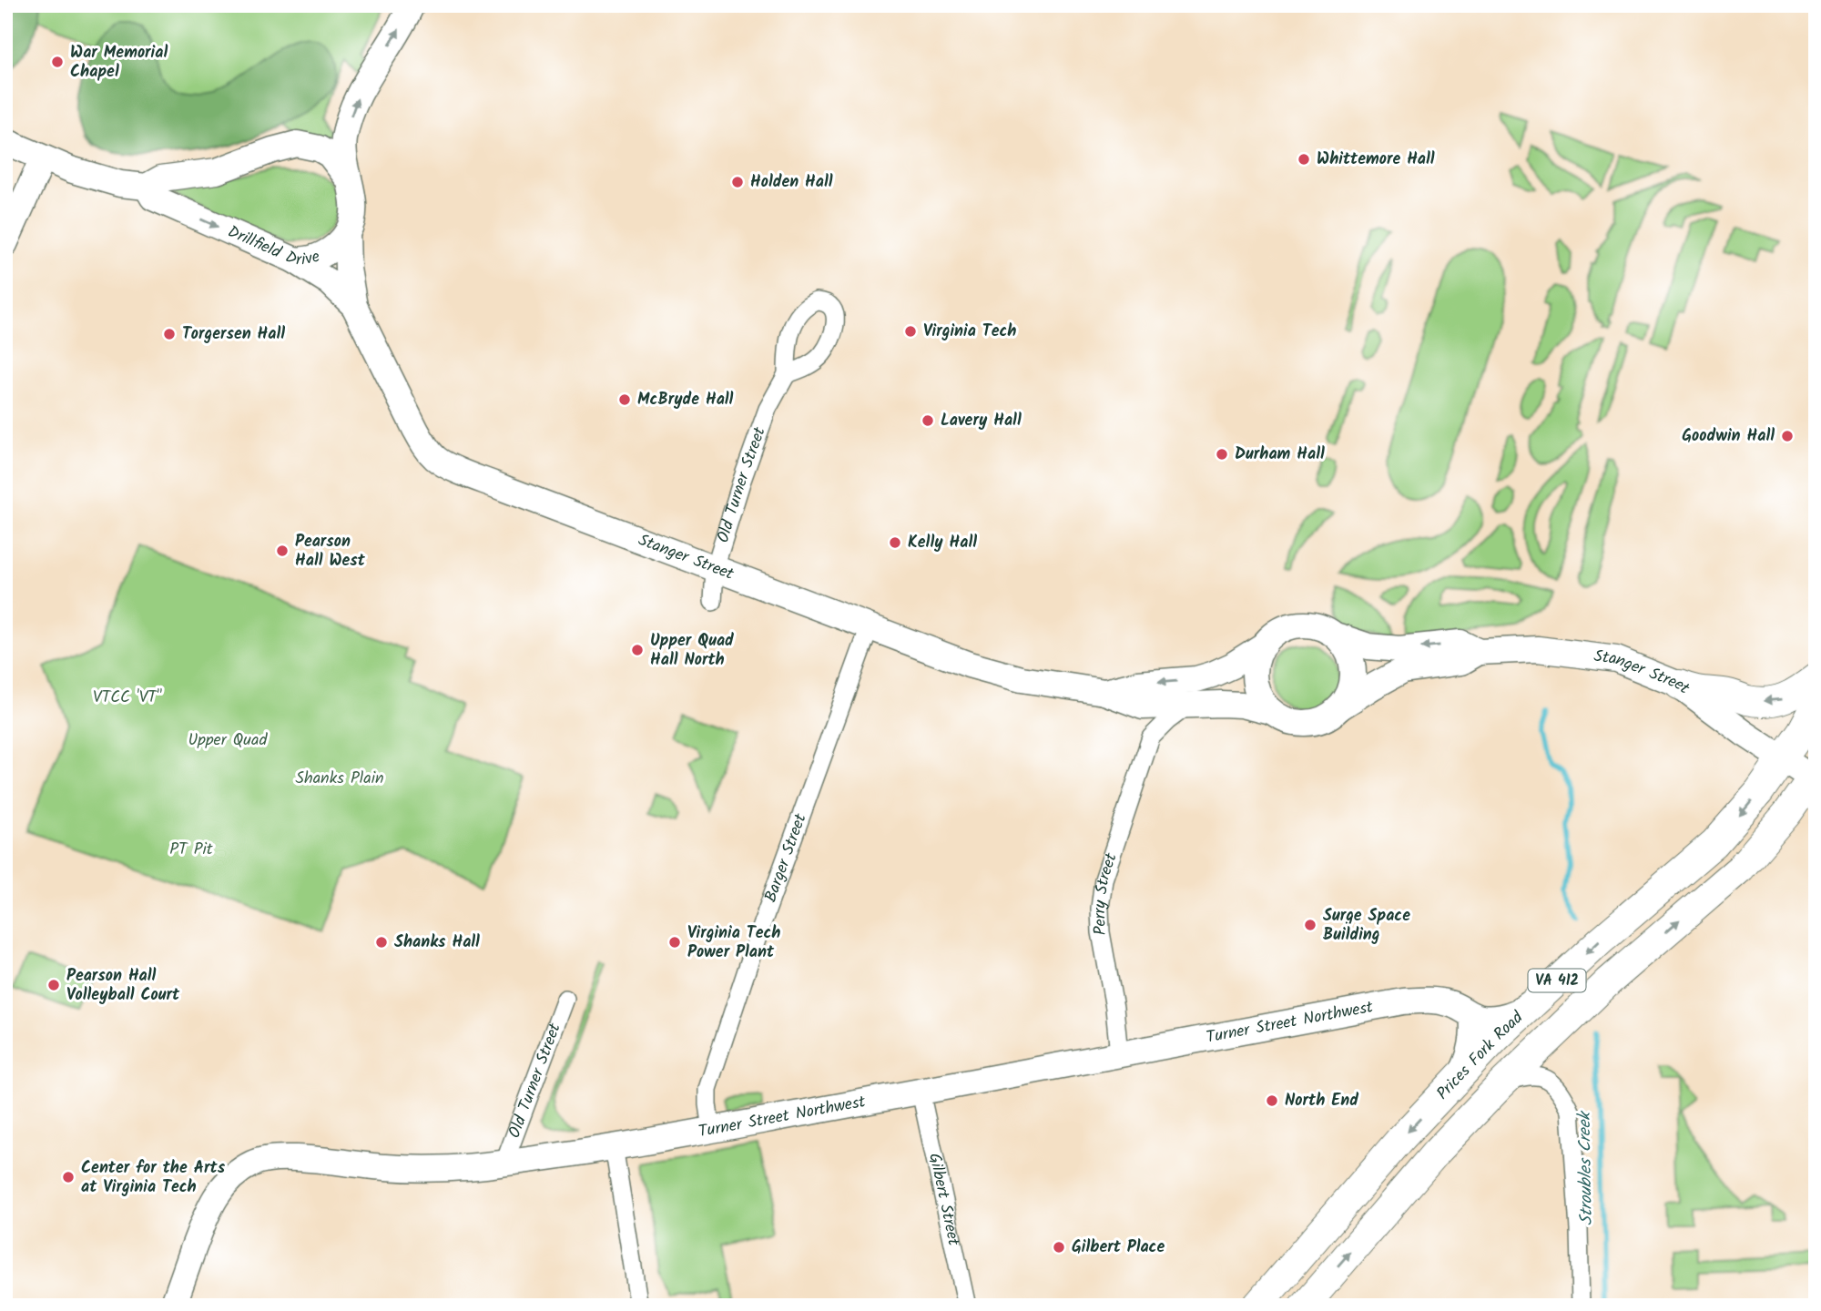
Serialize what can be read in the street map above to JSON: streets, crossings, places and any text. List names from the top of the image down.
{
  "streets": {
    "main road": ["VA 412", "Prices Fork Road"],
    "street": [
      "Drillfield Drive",
      "Old Turner Street",
      "Stanger Street",
      "Barger Street",
      "Perry Street",
      "Turner Street Northwest",
      "Gilbert Street"
    ]
  },
  "crossings": [
    ["Drillfield Drive", "Stanger Street"],
    ["Old Turner Street", "Stanger Street"],
    ["Old Turner Street", "Turner Street Northwest"],
    ["Stanger Street", "Barger Street"],
    ["Stanger Street", "Perry Street"],
    ["Stanger Street", "VA 412"],
    ["Stanger Street", "Prices Fork Road"],
    ["Barger Street", "Turner Street Northwest"],
    ["Perry Street", "Turner Street Northwest"],
    ["Turner Street Northwest", "Prices Fork Road"],
    ["Turner Street Northwest", "Gilbert Street"]
  ],
  "one_way": ["Drillfield Drive"],
  "water": ["Stroubles Creek"],
  "parks": [
    "VTCC 'VT\"",
    "Upper Quad",
    "Shanks Plain",
    "PT Pit"
  ],
  "places": [
    "War Memorial Chapel",
    "Whittemore Hall",
    "Holden Hall",
    "Virginia Tech",
    "Torgersen Hall",
    "McBryde Hall",
    "Lavery Hall",
    "Goodwin Hall",
    "Durham Hall",
    "Kelly Hall",
    "Pearson Hall West",
    "Upper Quad Hall North",
    "Surge Space Building",
    "Shanks Hall",
    "Virginia Tech Power Plant",
    "Pearson Hall Volleyball Court",
    "North End",
    "Center for the Arts at Virginia Tech",
    "Gilbert Place"
  ]
}
